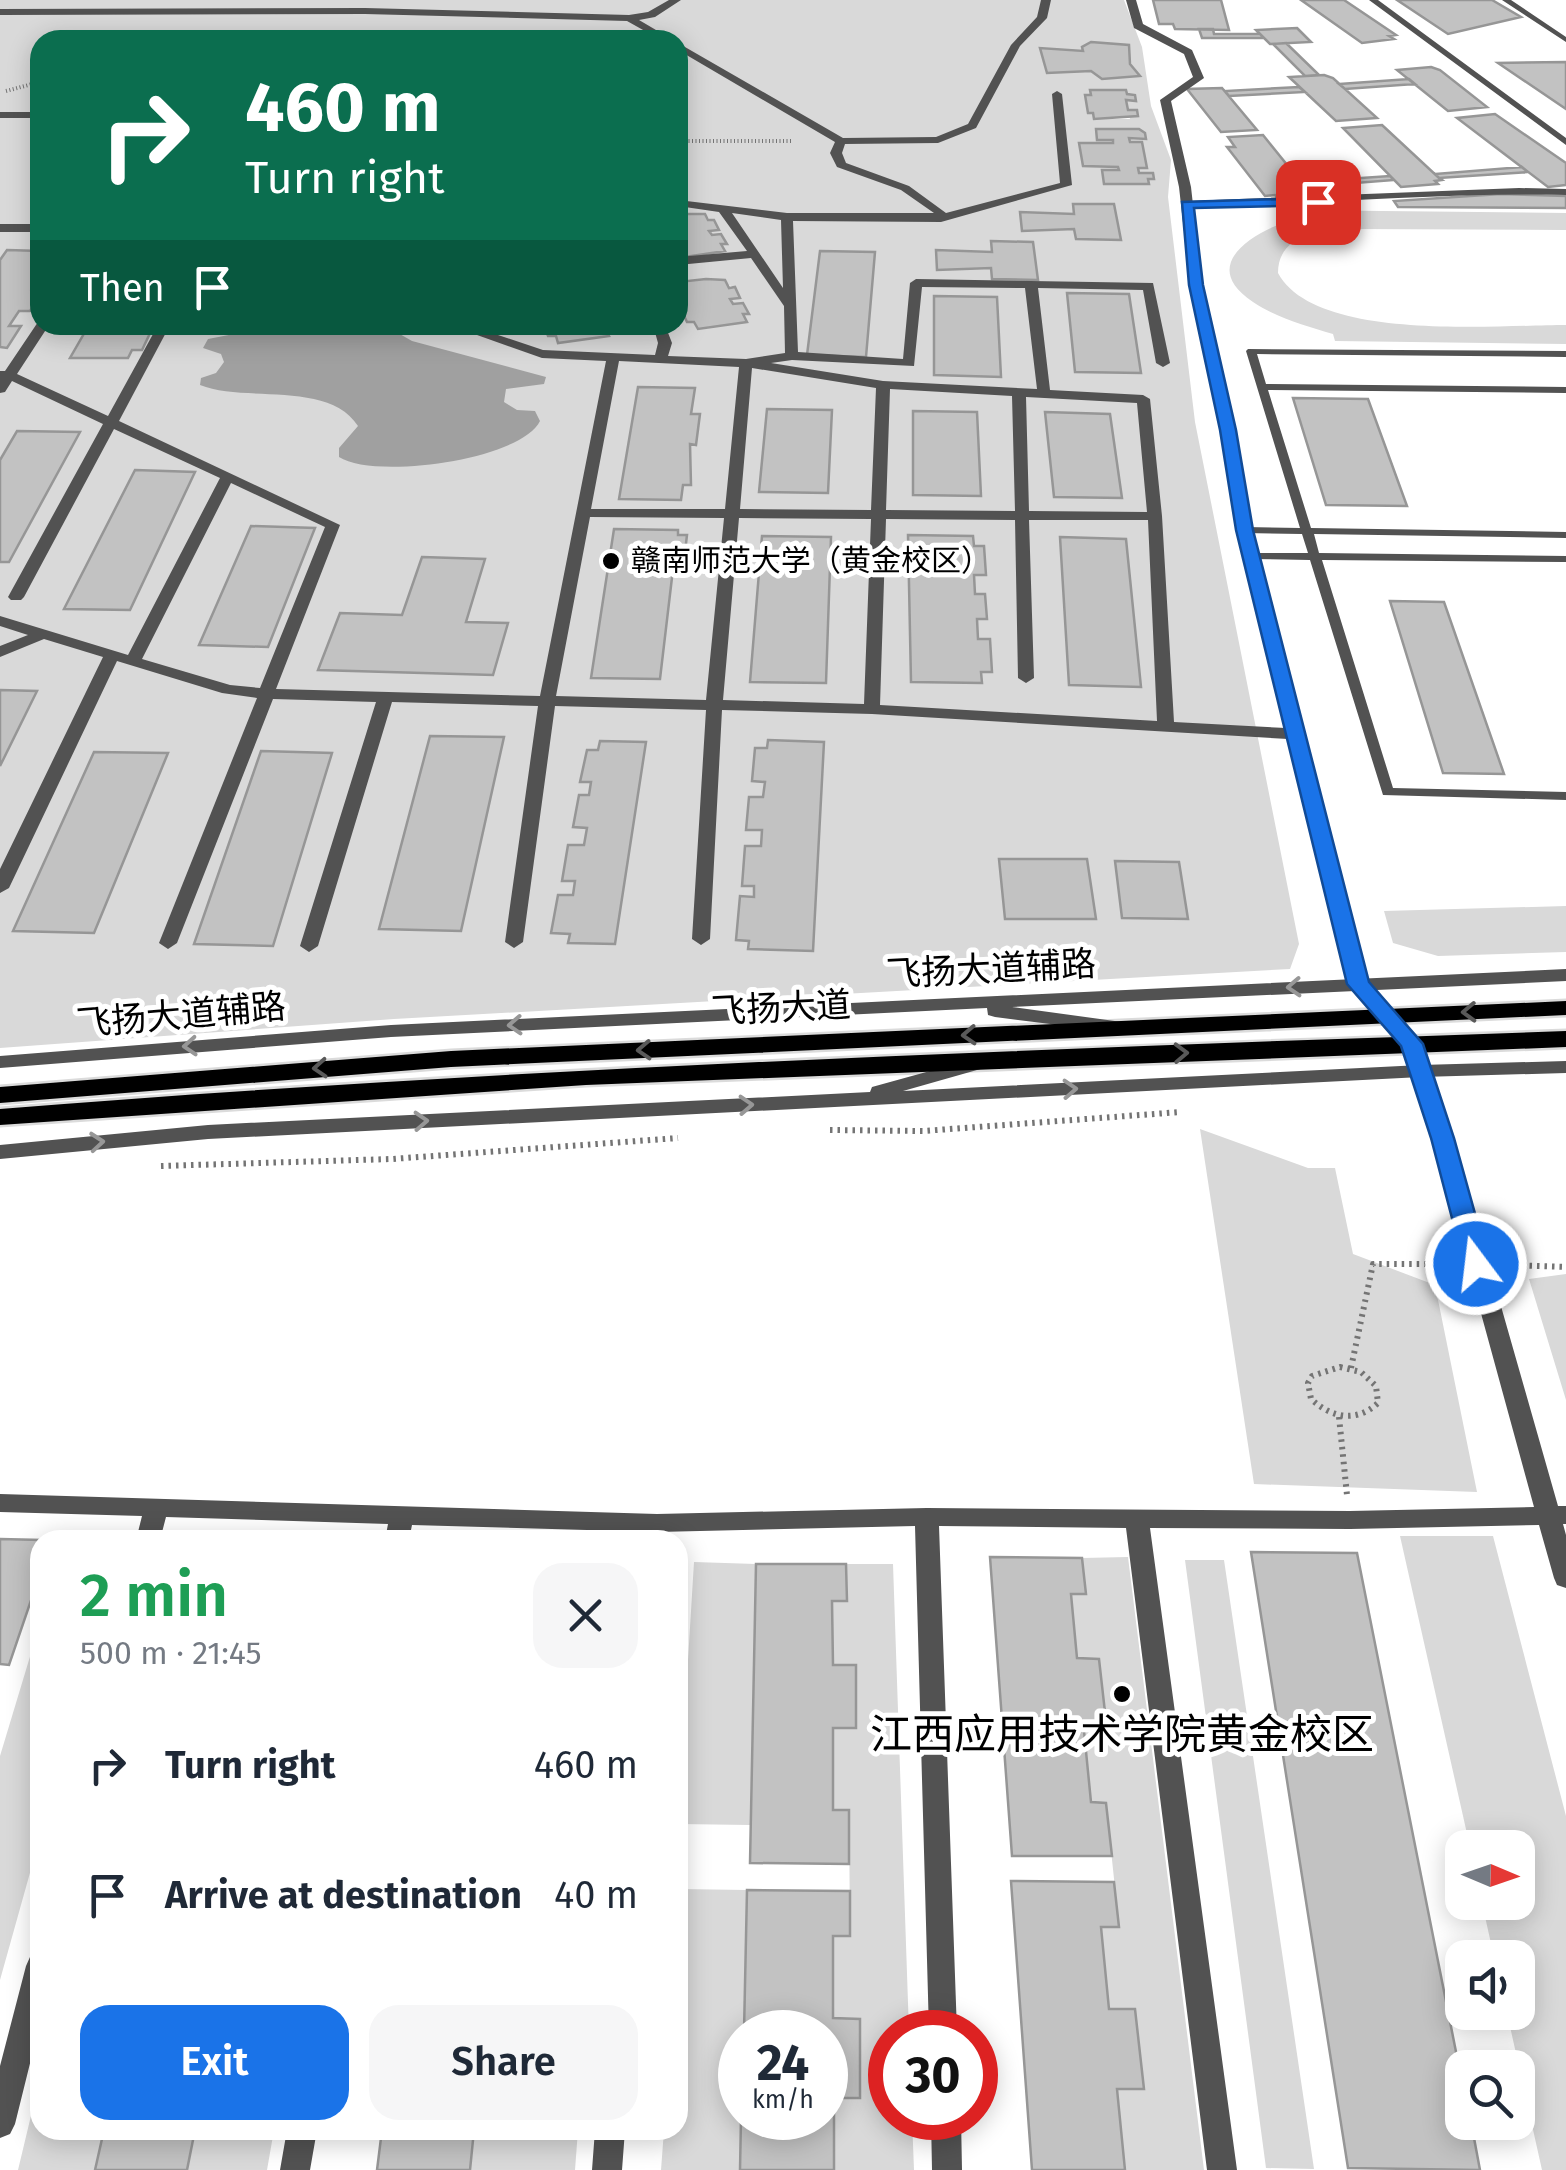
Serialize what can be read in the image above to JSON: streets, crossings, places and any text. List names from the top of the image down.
{
  "streets": {
    "main road": ["飞扬大道"],
    "street": ["飞扬大道辅路"]
  },
  "places": ["赣南师范大学（黄金校区）", "江西应用技术学院黄金校区"],
  "north": "right",
  "page": {
    "turn": ["460 m", "Turn right"],
    "then": "Then",
    "heading": ["2 min", "500 m · 21:45"],
    "list": [
      {
        "name": "Turn right",
        "value": "460 m"
      },
      {
        "name": "Arrive at destination",
        "value": "40 m"
      }
    ],
    "buttons": ["Exit", "Share"],
    "speed": "24 km/h",
    "limit": "30"
  }
}
